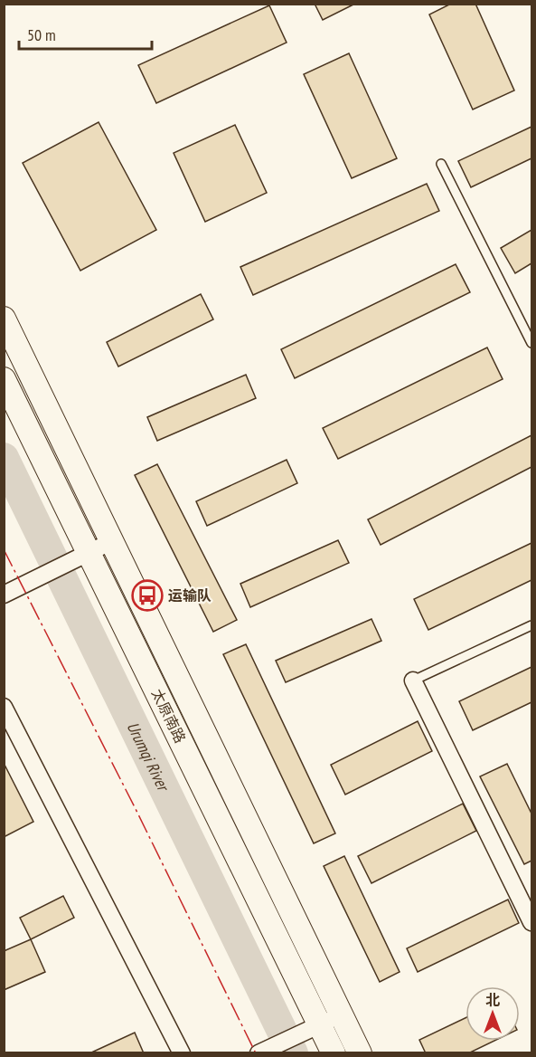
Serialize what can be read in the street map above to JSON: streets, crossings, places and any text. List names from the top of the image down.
{
  "streets": {
    "main road": ["太原南路"]
  },
  "water": ["Urumqi River"],
  "places": {
    "bus stop": ["运输队"]
  },
  "scale_bar": "50 m",
  "north": "top"
}
